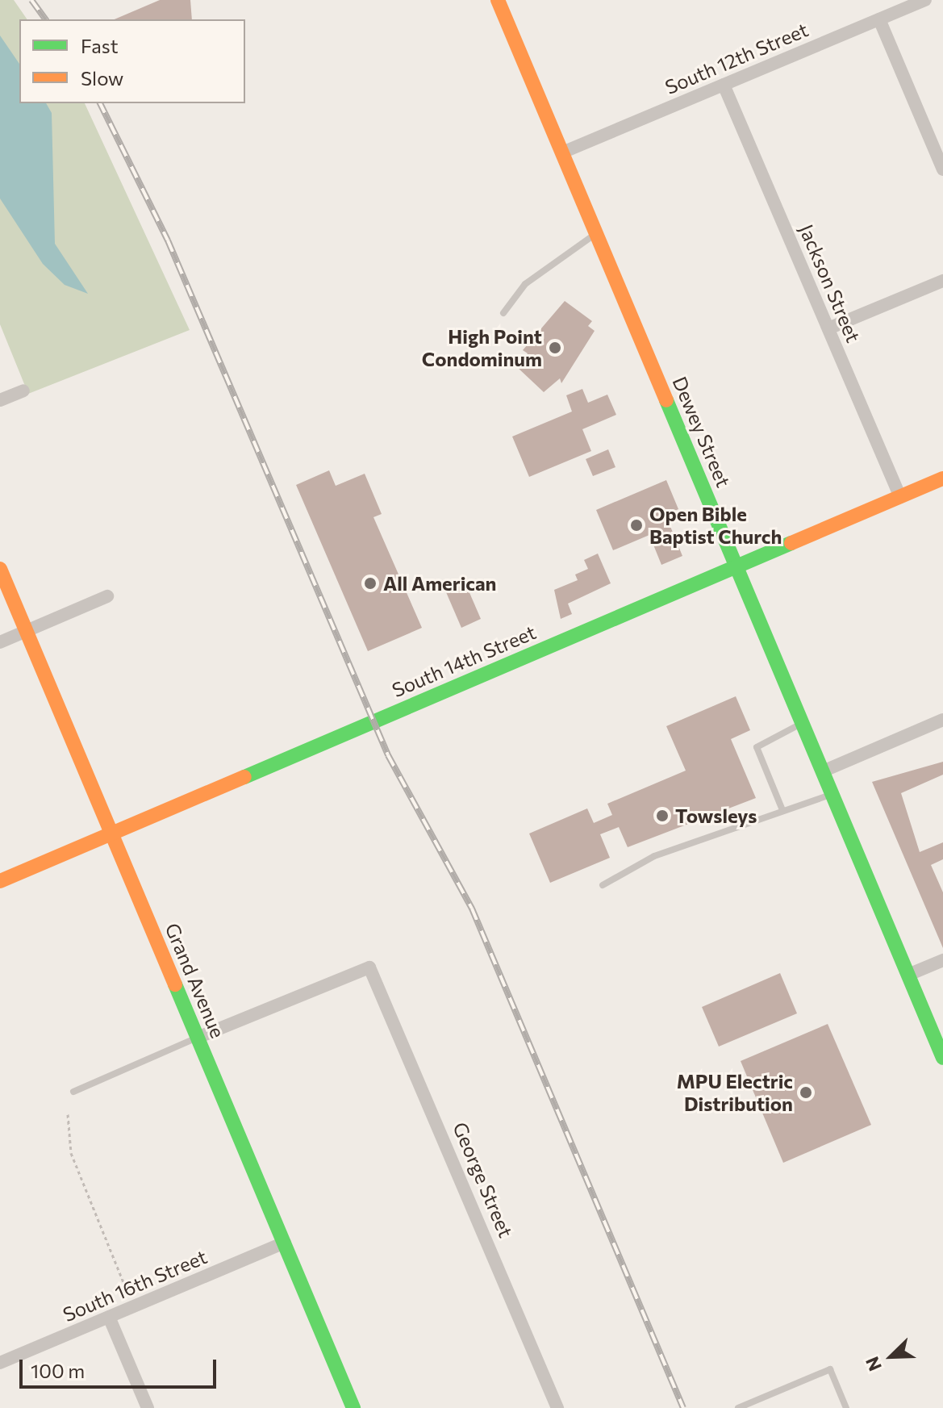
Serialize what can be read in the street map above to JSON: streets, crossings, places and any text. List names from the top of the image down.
{
  "streets": {
    "street": [
      "South 12th Street",
      "Jackson Street",
      "Dewey Street",
      "South 14th Street",
      "Grand Avenue",
      "George Street",
      "South 16th Street"
    ]
  },
  "crossings": [
    ["South 12th Street", "Jackson Street"],
    ["South 12th Street", "Dewey Street"],
    ["Jackson Street", "South 14th Street"],
    ["Dewey Street", "South 14th Street"],
    ["South 14th Street", "Grand Avenue"],
    ["Grand Avenue", "George Street"],
    ["Grand Avenue", "South 16th Street"]
  ],
  "places": [
    "High Point Condominum",
    "Open Bible Baptist Church",
    "All American",
    "Towsleys",
    "MPU Electric Distribution"
  ],
  "legend": ["Fast", "Slow"],
  "scale_bar": "100 m",
  "north": "bottom left"
}
